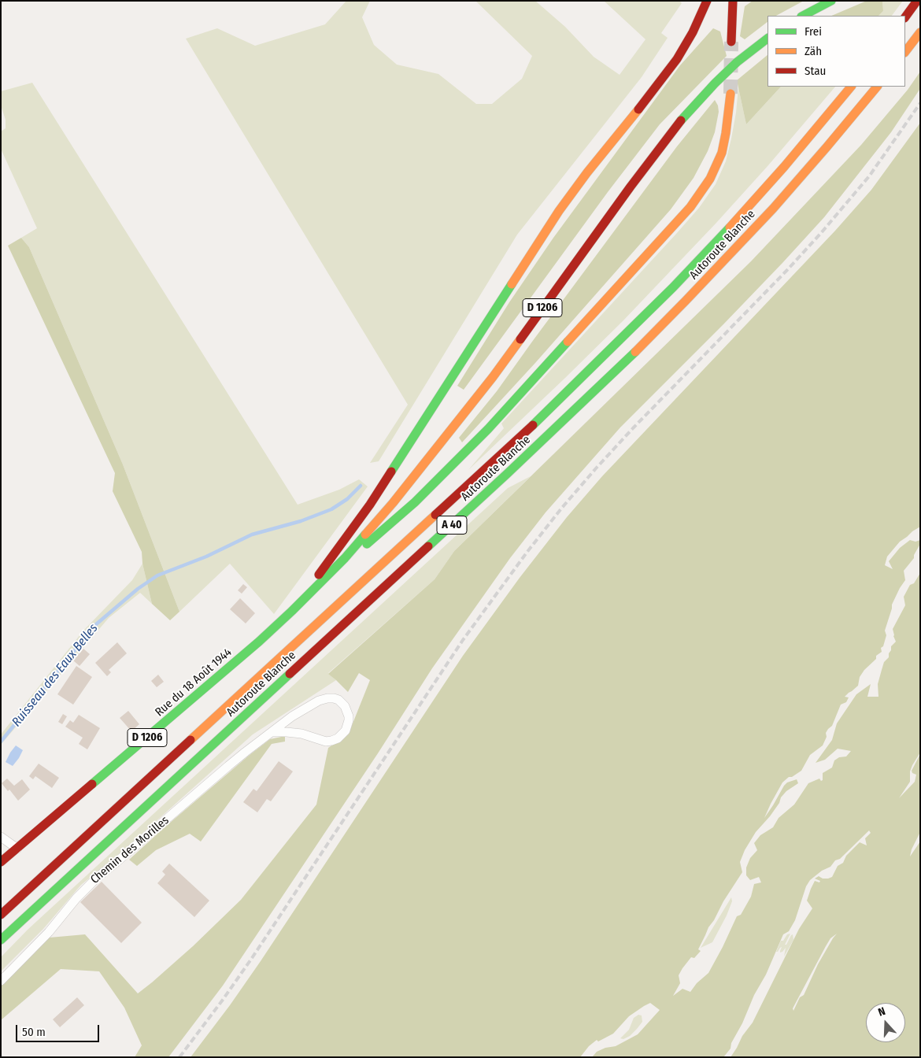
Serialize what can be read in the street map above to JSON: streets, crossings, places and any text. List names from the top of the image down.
{
  "streets": {
    "main road": [
      "Autoroute Blanche",
      "D 1206",
      "A 40",
      "Rue du 18 Août 1944"
    ],
    "street": ["Chemin des Morilles"]
  },
  "crossings": [
    ["D 1206", "Rue du 18 Août 1944"]
  ],
  "water": ["Ruisseau des Eaux Belles"],
  "legend": ["Frei", "Zäh", "Stau"],
  "scale_bar": "50 m",
  "north": "top"
}
